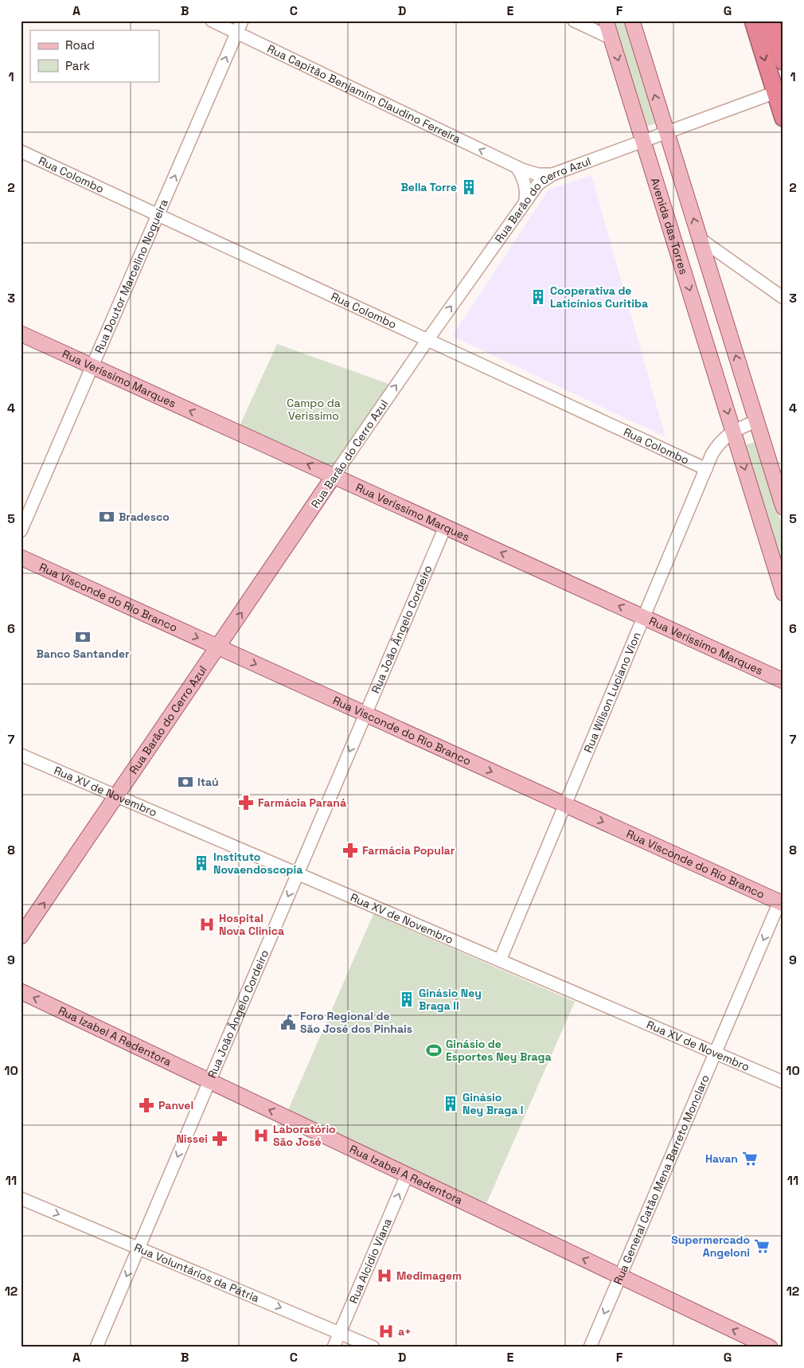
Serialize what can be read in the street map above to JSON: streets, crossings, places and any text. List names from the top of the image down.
{
  "streets": {
    "main road": [
      "Rua Barão do Cerro Azul",
      "Avenida das Torres",
      "Rua Veríssimo Marques",
      "Rua Visconde do Rio Branco",
      "Rua Izabel A Redentora"
    ],
    "street": [
      "Rua Capitão Benjamim Claudino Ferreira",
      "Rua Colombo",
      "Rua Doutor Marcelino Nogueira",
      "Rua João Ângelo Cordeiro",
      "Rua Wilson Luciano Vion",
      "Rua XV de Novembro",
      "Rua General Catão Mena Barreto Monclaro",
      "Rua Alcídio Viana",
      "Rua Voluntários da Pátria"
    ]
  },
  "crossings": [
    ["Rua Capitão Benjamim Claudino Ferreira", "Rua Barão do Cerro Azul"],
    ["Rua Capitão Benjamim Claudino Ferreira", "Rua Doutor Marcelino Nogueira"],
    ["Rua Colombo", "Rua Barão do Cerro Azul"],
    ["Rua Colombo", "Rua Doutor Marcelino Nogueira"],
    ["Rua Colombo", "Rua Wilson Luciano Vion"],
    ["Rua Barão do Cerro Azul", "Avenida das Torres"],
    ["Rua Barão do Cerro Azul", "Rua Veríssimo Marques"],
    ["Rua Barão do Cerro Azul", "Rua Visconde do Rio Branco"],
    ["Rua Barão do Cerro Azul", "Rua XV de Novembro"],
    ["Avenida das Torres", "Rua Wilson Luciano Vion"],
    ["Rua Doutor Marcelino Nogueira", "Rua Veríssimo Marques"],
    ["Rua Veríssimo Marques", "Rua João Ângelo Cordeiro"],
    ["Rua Veríssimo Marques", "Rua Wilson Luciano Vion"],
    ["Rua Visconde do Rio Branco", "Rua João Ângelo Cordeiro"],
    ["Rua Visconde do Rio Branco", "Rua Wilson Luciano Vion"],
    ["Rua Visconde do Rio Branco", "Rua General Catão Mena Barreto Monclaro"],
    ["Rua João Ângelo Cordeiro", "Rua XV de Novembro"],
    ["Rua João Ângelo Cordeiro", "Rua Izabel A Redentora"],
    ["Rua João Ângelo Cordeiro", "Rua Voluntários da Pátria"],
    ["Rua Wilson Luciano Vion", "Rua XV de Novembro"],
    ["Rua XV de Novembro", "Rua General Catão Mena Barreto Monclaro"],
    ["Rua Izabel A Redentora", "Rua General Catão Mena Barreto Monclaro"],
    ["Rua Izabel A Redentora", "Rua Alcídio Viana"],
    ["Rua Alcídio Viana", "Rua Voluntários da Pátria"]
  ],
  "one_way": [
    "Rua Capitão Benjamim Claudino Ferreira",
    "Rua Barão do Cerro Azul",
    "Rua Doutor Marcelino Nogueira",
    "Rua Veríssimo Marques",
    "Rua Visconde do Rio Branco",
    "Rua João Ângelo Cordeiro",
    "Rua Izabel A Redentora",
    "Rua General Catão Mena Barreto Monclaro",
    "Rua Alcídio Viana",
    "Rua Voluntários da Pátria"
  ],
  "parks": ["Campo da Verissimo"],
  "places": {
    "building": [
      "Bella Torre",
      "Cooperativa de Laticínios Curitiba",
      "Instituto Novaendoscopia",
      "Ginásio Ney Braga II",
      "Ginásio Ney Braga I"
    ],
    "bank": ["Bradesco", "Banco Santander", "Itaú"],
    "pharmacy": [
      "Farmácia Paraná",
      "Farmácia Popular",
      "Panvel",
      "Nissei"
    ],
    "hospital": [
      "Hospital Nova Clinica",
      "Laboratório São José",
      "Medimagem",
      "a+"
    ],
    "public building": ["Foro Regional de São José dos Pinhais"],
    "sports": ["Ginásio de Esportes Ney Braga"],
    "supermarket": ["Havan", "Supermercado Angeloni"]
  },
  "legend": ["Road", "Park"],
  "grid": {
    "columns": [
      "A",
      "B",
      "C",
      "D",
      "E",
      "F",
      "G"
    ],
    "rows": [
      "1",
      "2",
      "3",
      "4",
      "5",
      "6",
      "7",
      "8",
      "9",
      "10",
      "11",
      "12"
    ]
  }
}
